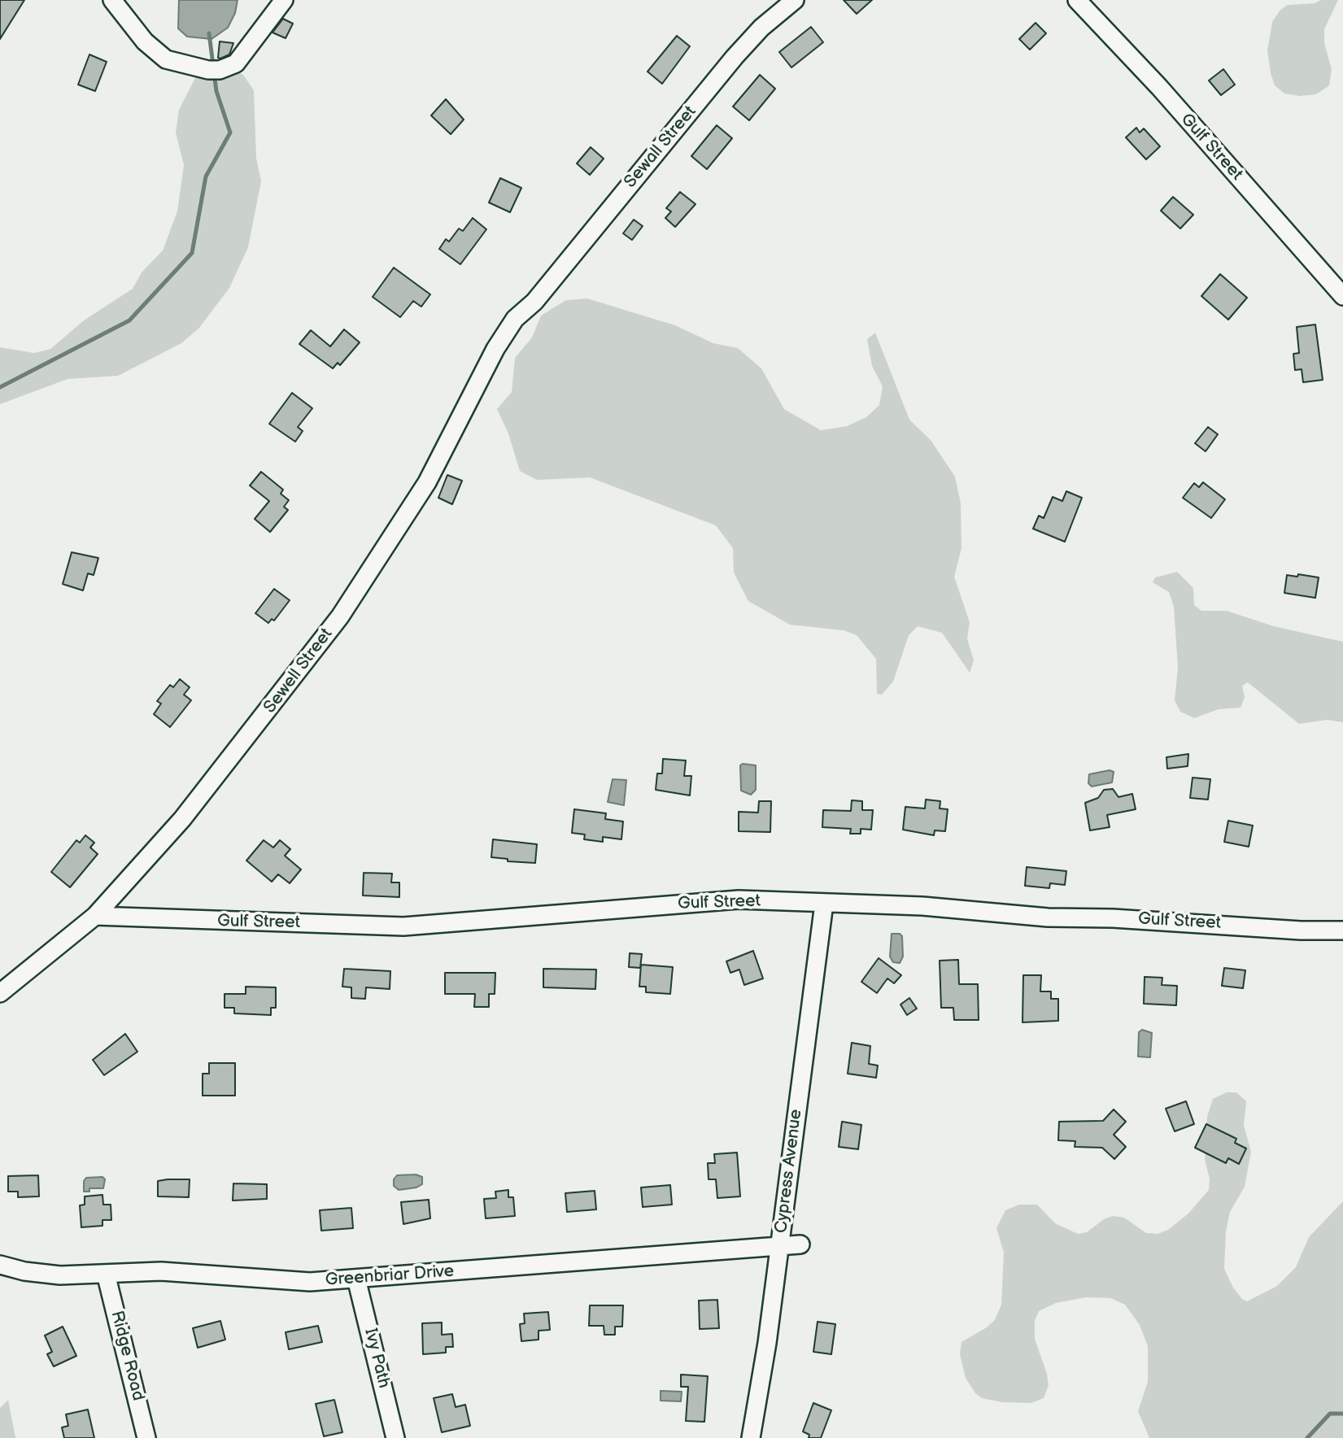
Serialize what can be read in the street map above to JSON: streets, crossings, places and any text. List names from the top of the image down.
{
  "streets": {
    "street": [
      "Sewall Street",
      "Gulf Street",
      "Sewell Street",
      "Cypress Avenue",
      "Greenbriar Drive",
      "Ridge Road",
      "Ivy Path"
    ]
  },
  "crossings": [
    ["Sewall Street", "Sewell Street"],
    ["Gulf Street", "Sewell Street"],
    ["Gulf Street", "Cypress Avenue"],
    ["Cypress Avenue", "Greenbriar Drive"],
    ["Greenbriar Drive", "Ridge Road"],
    ["Greenbriar Drive", "Ivy Path"]
  ]
}
